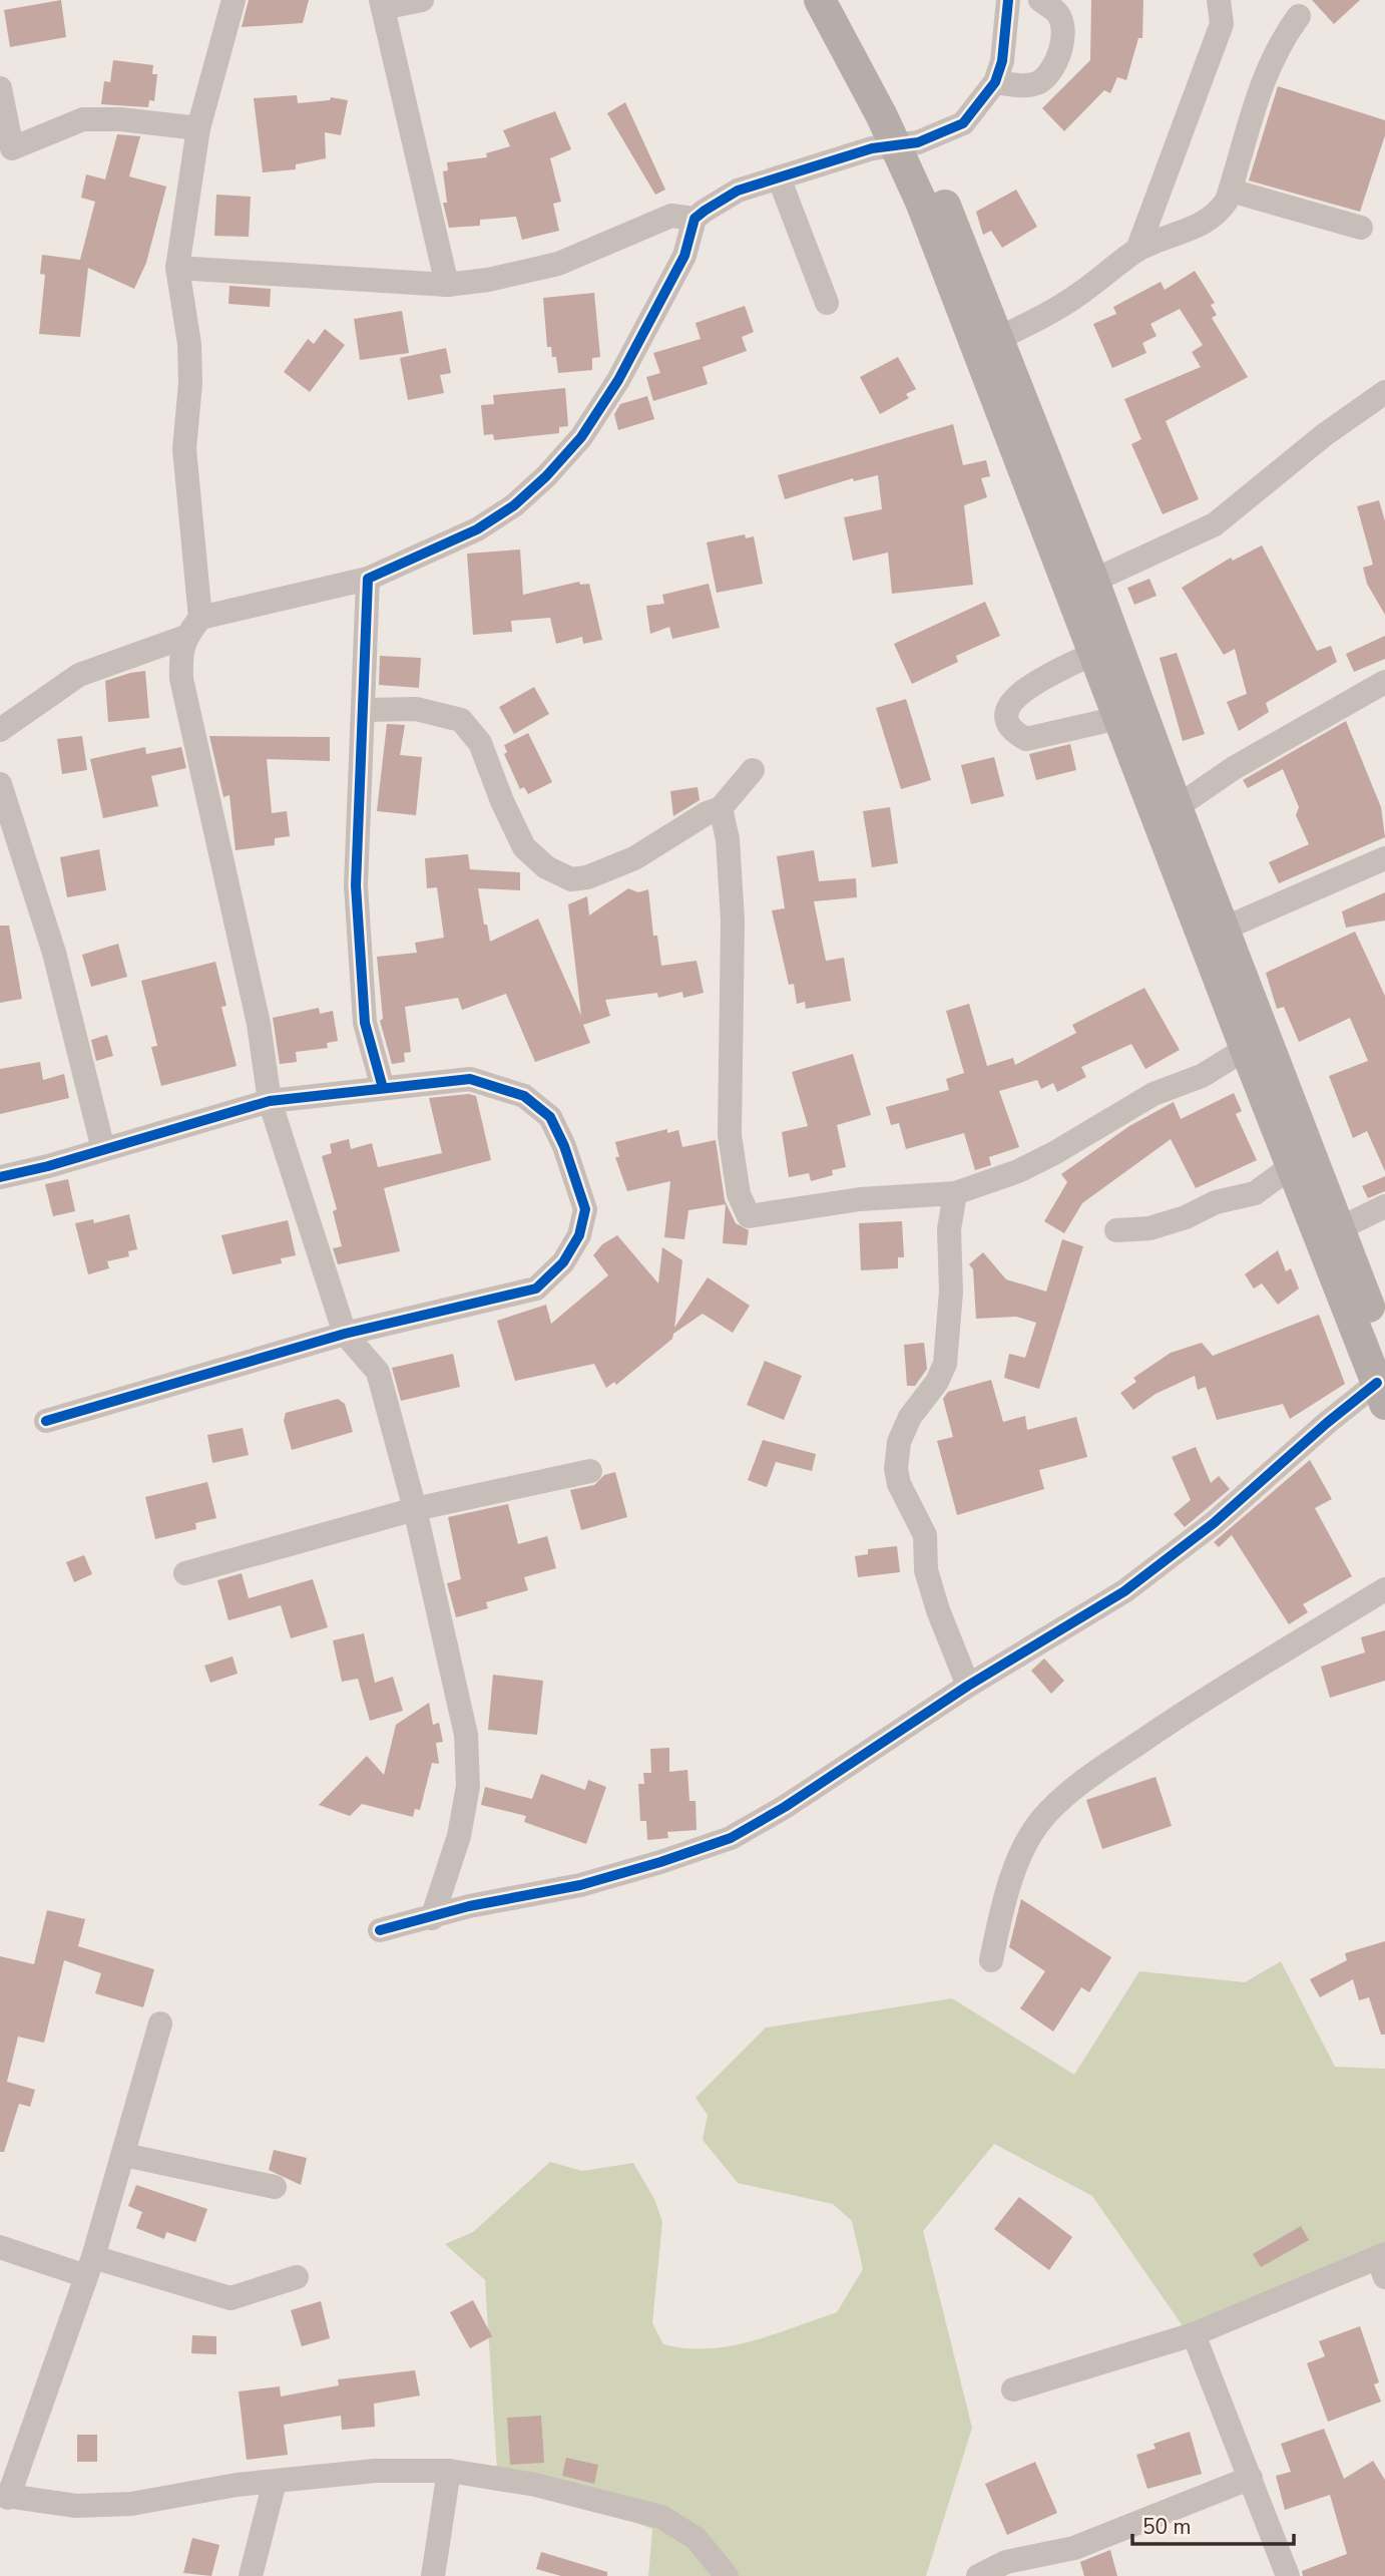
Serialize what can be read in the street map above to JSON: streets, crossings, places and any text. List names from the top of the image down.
{
  "scale_bar": "50 m"
}
